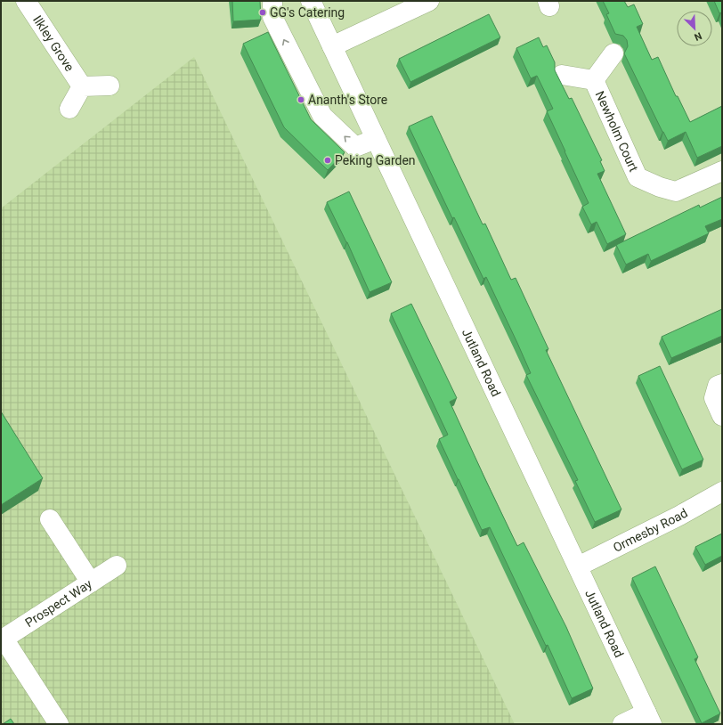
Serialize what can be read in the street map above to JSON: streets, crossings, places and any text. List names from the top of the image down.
{
  "streets": {
    "street": [
      "Ilkley Grove",
      "Newholm Court",
      "Jutland Road",
      "Ormesby Road",
      "Prospect Way"
    ]
  },
  "crossings": [
    ["Jutland Road", "Ormesby Road"]
  ],
  "places": ["GG's Catering", "Ananth's Store", "Peking Garden"],
  "north": "bottom right"
}
